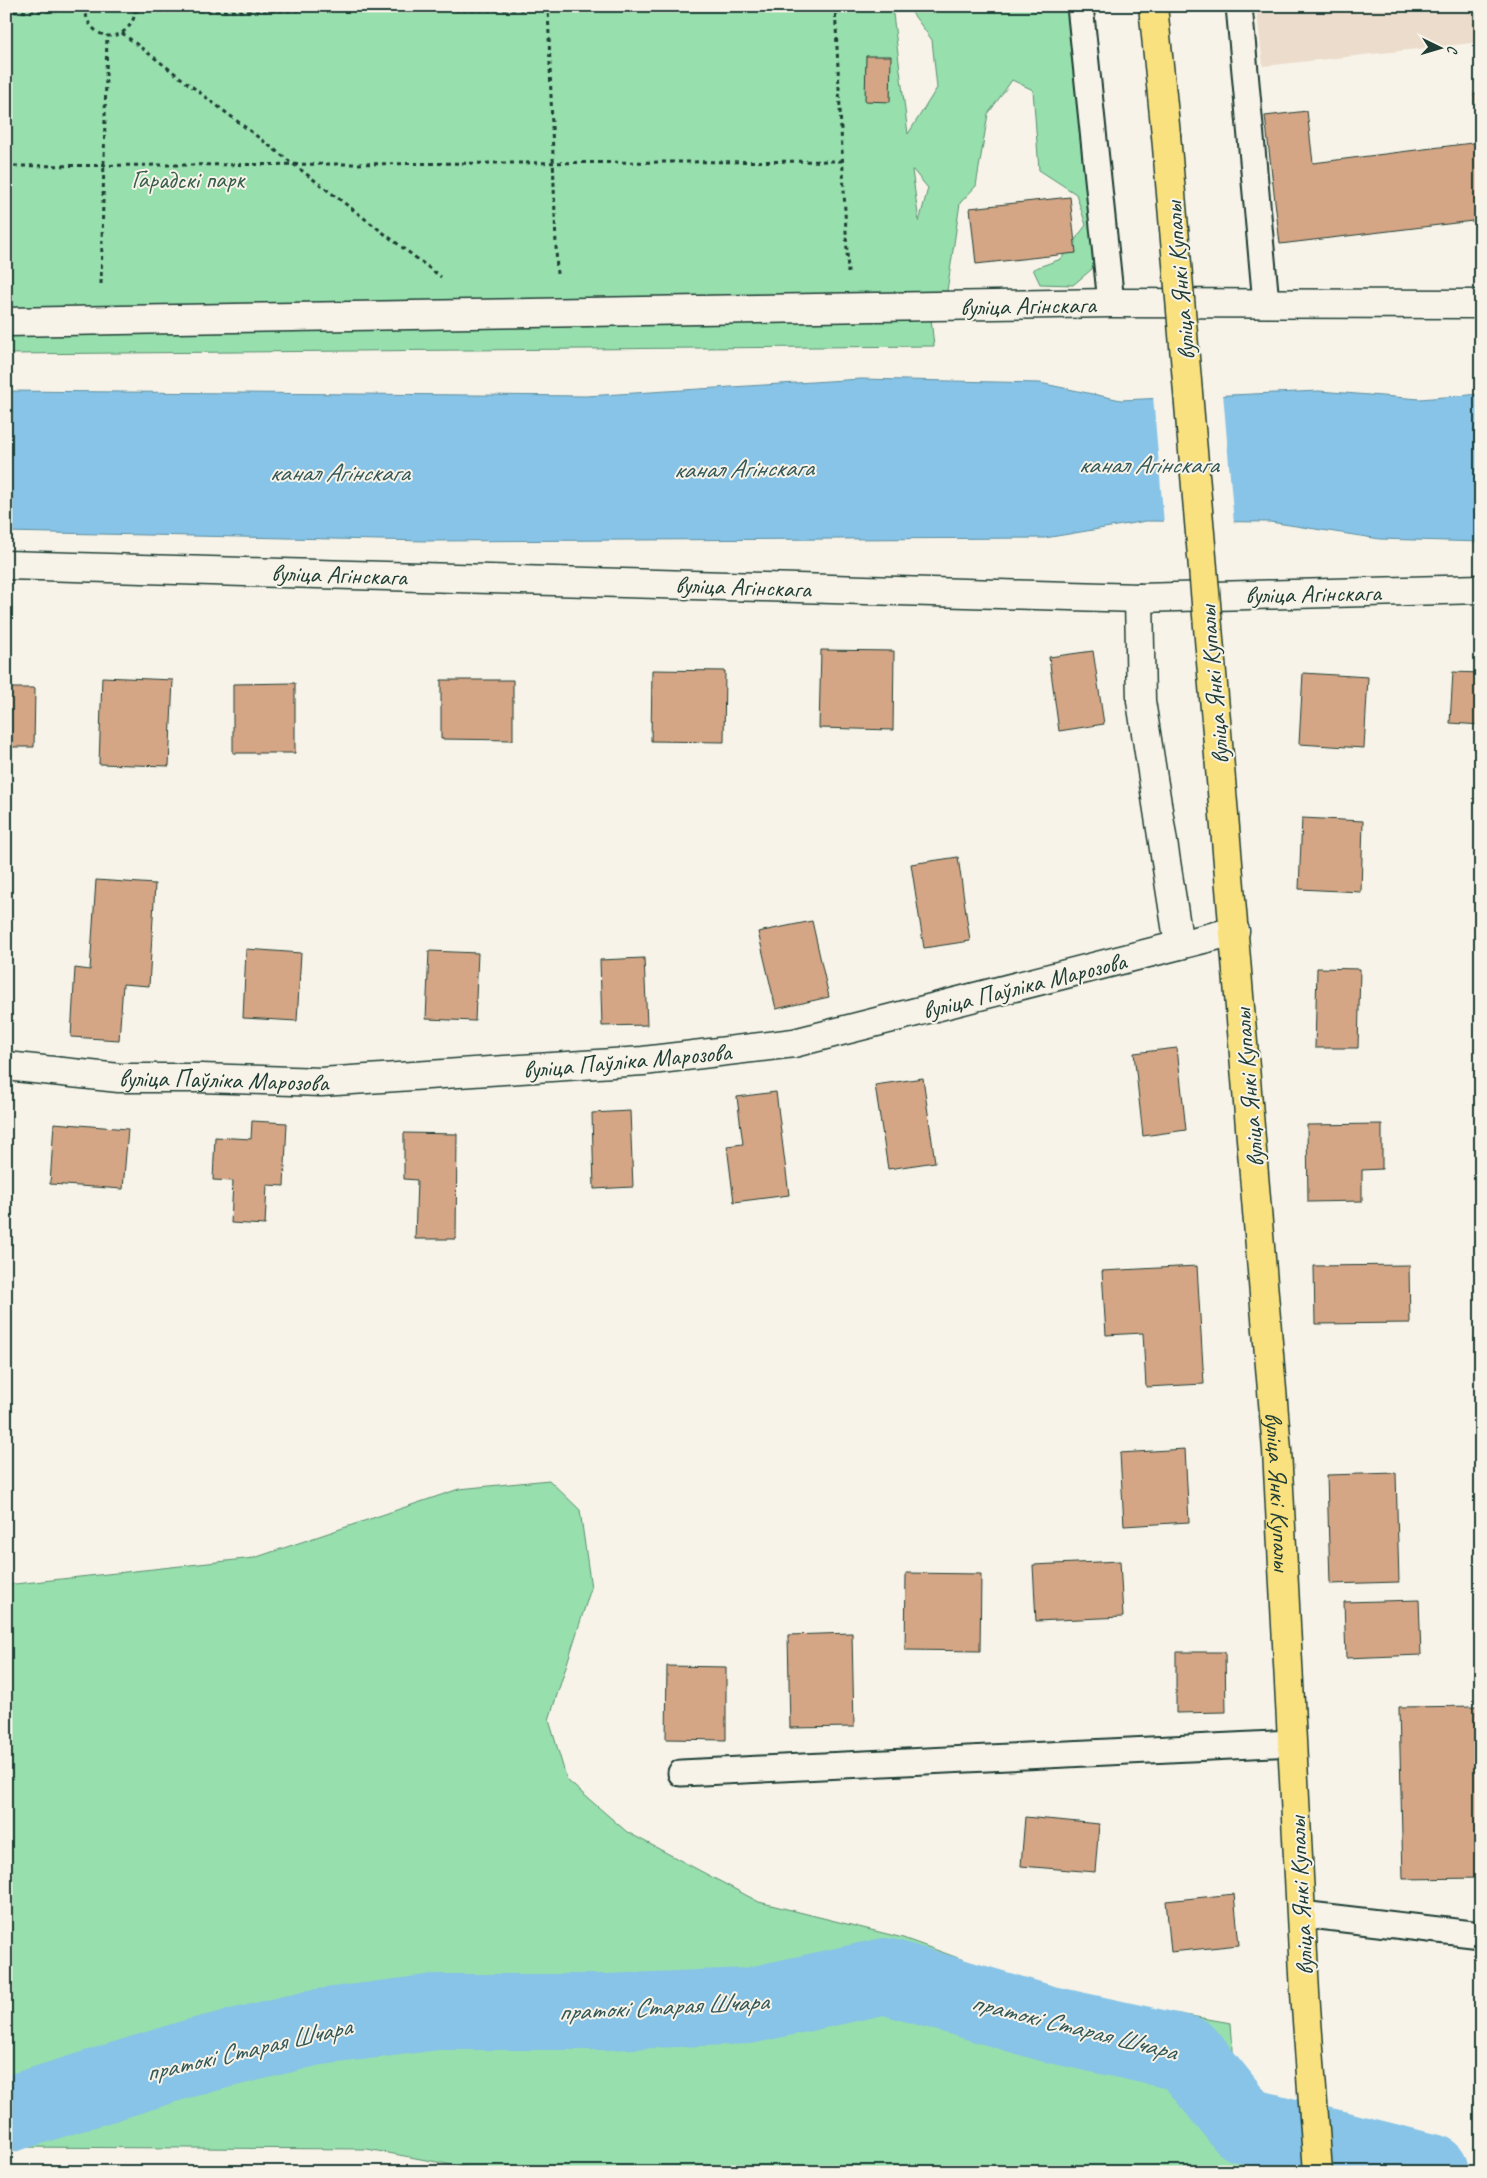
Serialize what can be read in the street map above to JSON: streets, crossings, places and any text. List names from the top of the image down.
{
  "streets": {
    "main road": ["вуліца Янкі Купалы"],
    "street": ["вуліца Агінскага", "вуліца Паўліка Марозова"]
  },
  "crossings": [
    ["вуліца Янкі Купалы", "вуліца Паўліка Марозова"]
  ],
  "water": ["канал Агінскага", "пратокі Старая Шчара"],
  "parks": ["Гарадскі парк"],
  "north": "right"
}
